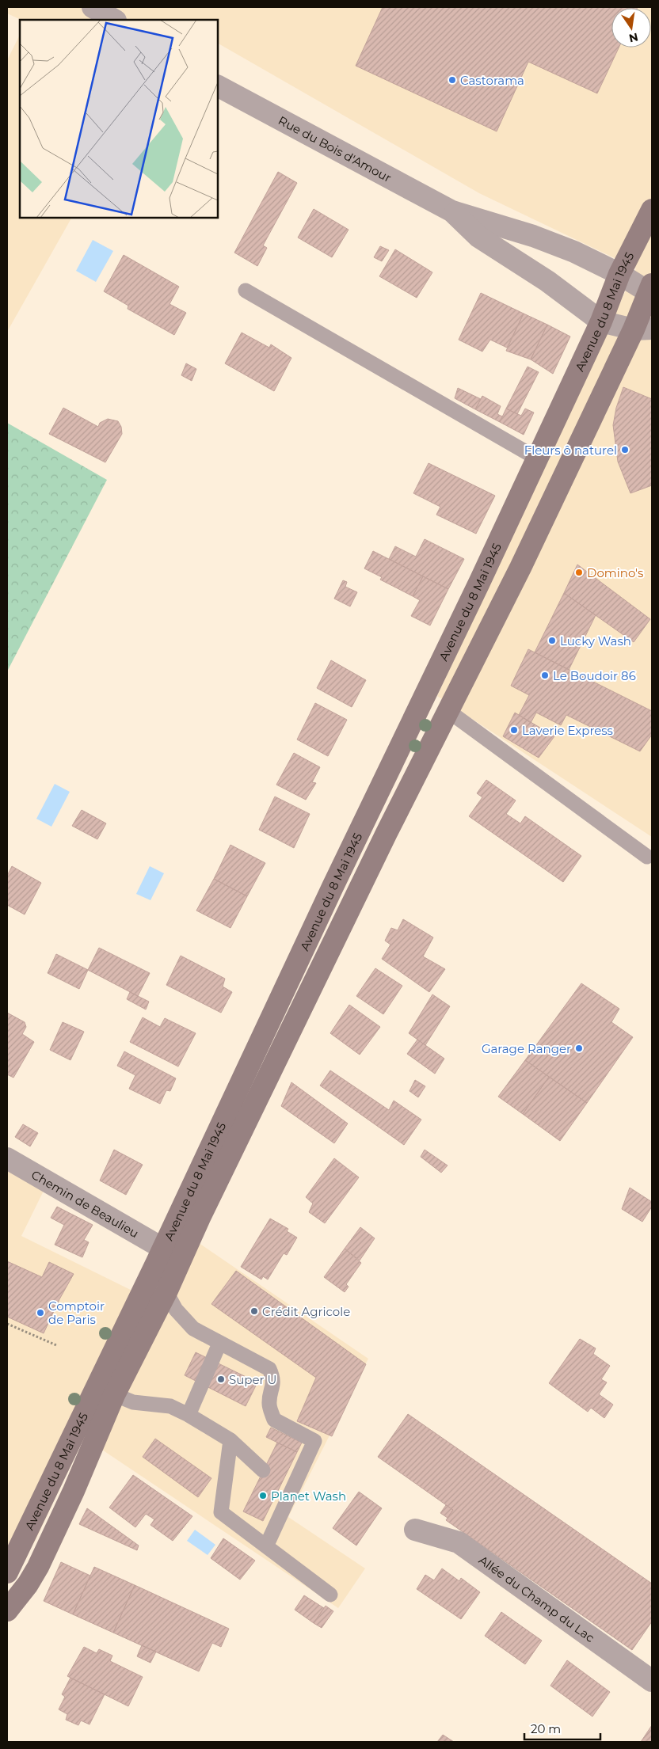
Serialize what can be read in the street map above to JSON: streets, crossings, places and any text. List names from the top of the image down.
{
  "streets": {
    "main road": ["Avenue du 8 Mai 1945"],
    "street": ["Rue du Bois d'Amour", "Chemin de Beaulieu", "Allée du Champ du Lac"]
  },
  "crossings": [
    ["Rue du Bois d'Amour", "Avenue du 8 Mai 1945"],
    ["Avenue du 8 Mai 1945", "Chemin de Beaulieu"]
  ],
  "places": [
    "Castorama",
    "Fleurs ô naturel",
    "Domino's",
    "Lucky Wash",
    "Le Boudoir 86",
    "Laverie Express",
    "Garage Ranger",
    "Crédit Agricole",
    "Comptoir de Paris",
    "Super U",
    "Planet Wash"
  ],
  "scale_bar": "20 m",
  "north": "bottom"
}
